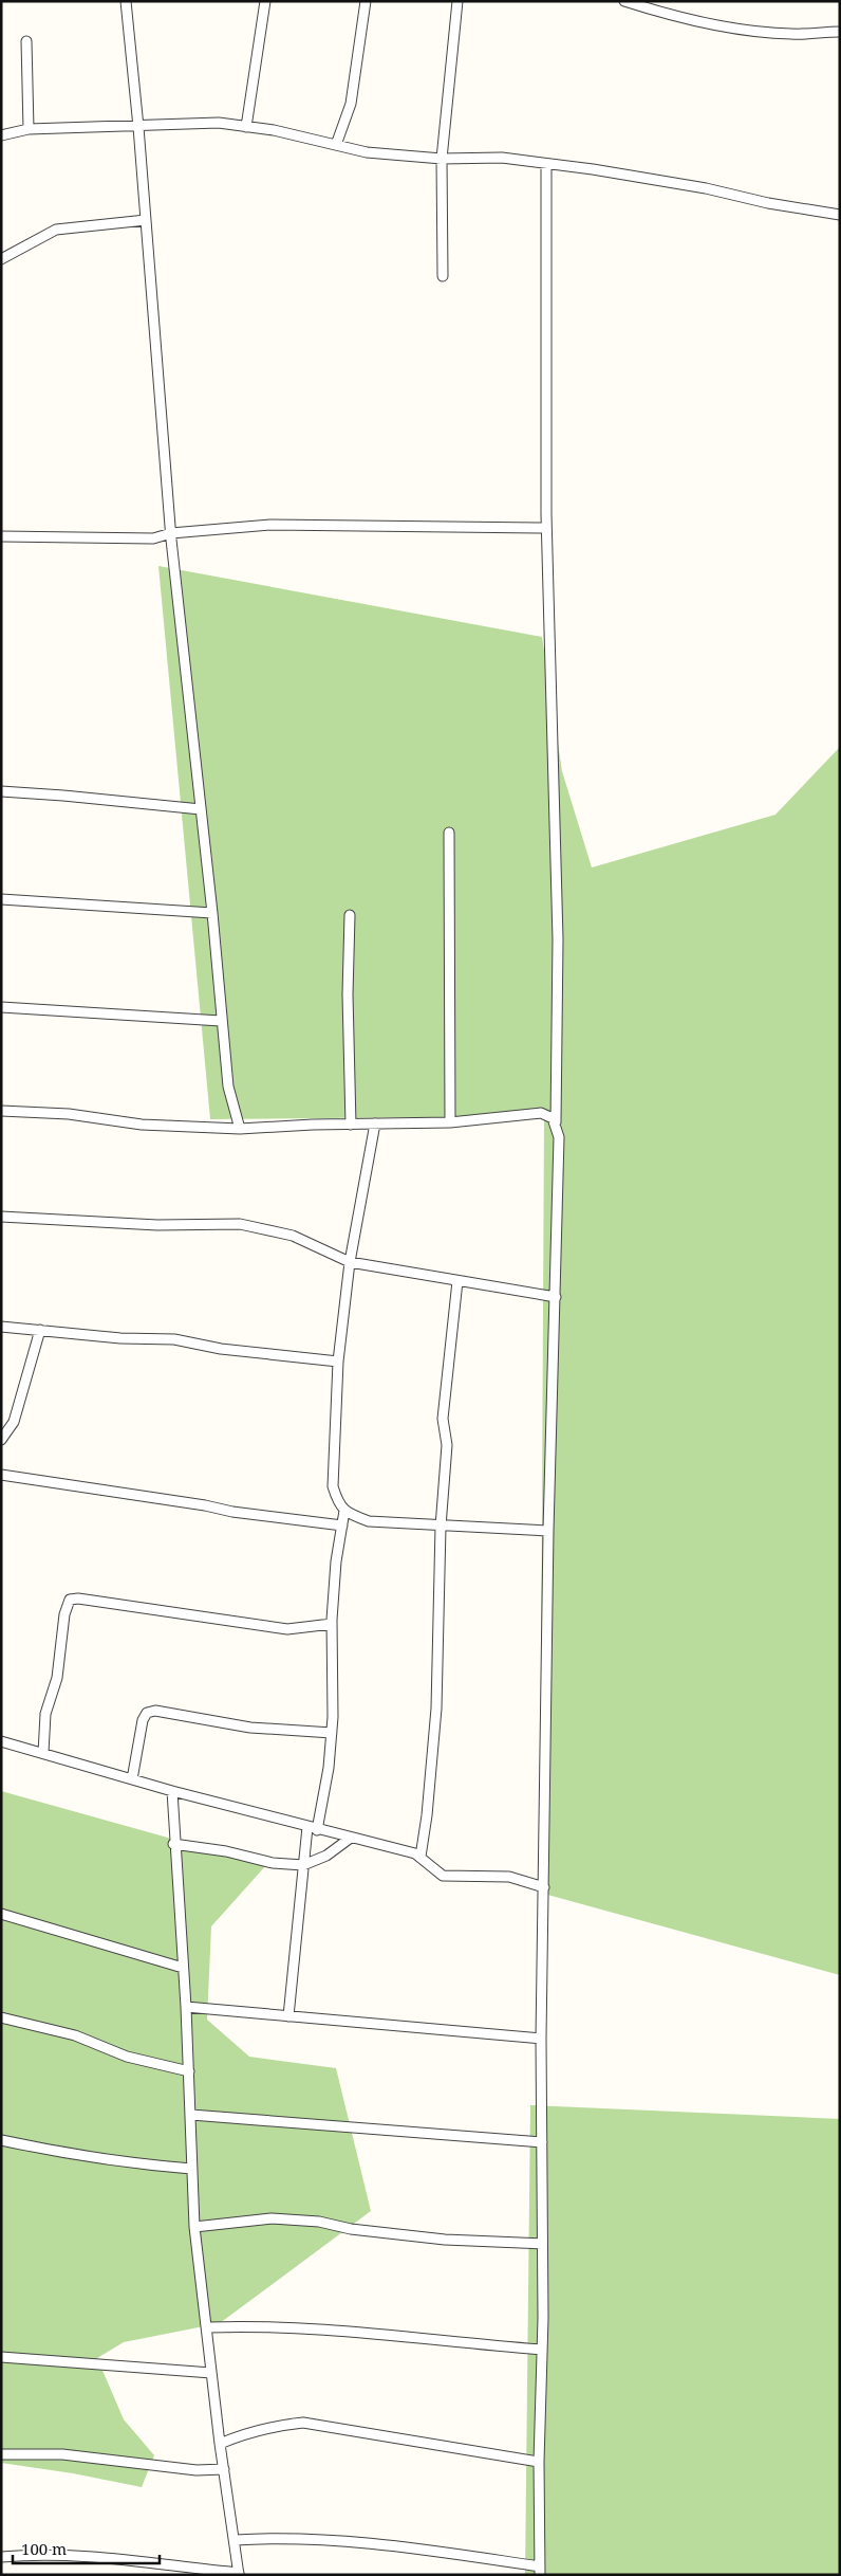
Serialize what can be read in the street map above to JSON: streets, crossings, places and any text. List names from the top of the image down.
{
  "scale_bar": "100 m"
}
